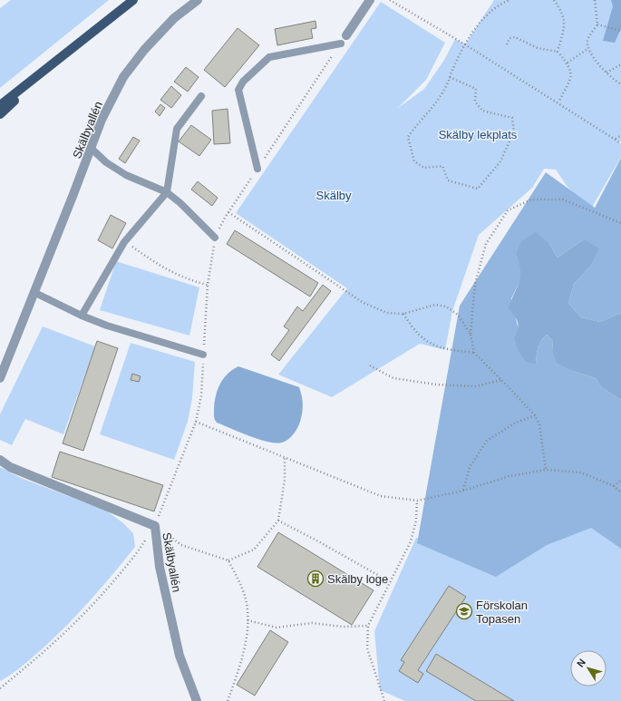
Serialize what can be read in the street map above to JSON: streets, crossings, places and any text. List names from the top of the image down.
{
  "streets": {
    "street": ["Skälbyallén"]
  },
  "parks": ["Skälby lekplats", "Skälby"],
  "places": {
    "building": ["Skälby loge"],
    "school or university": ["Förskolan Topasen"]
  },
  "north": "top left"
}
